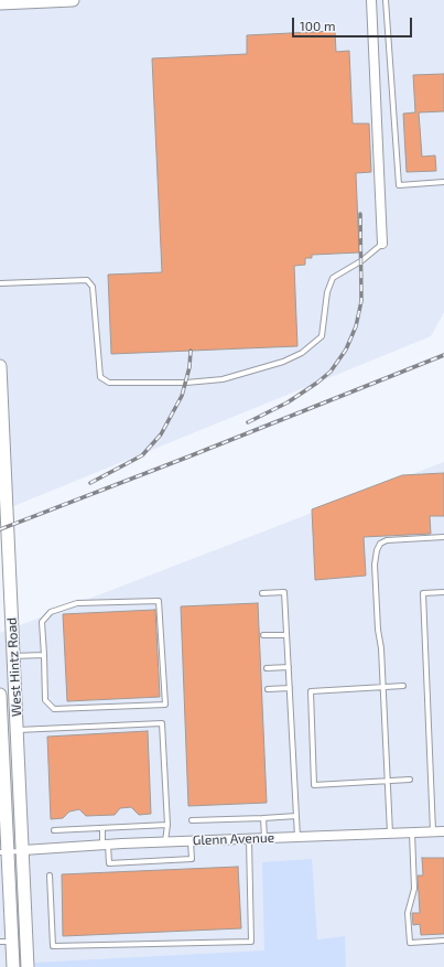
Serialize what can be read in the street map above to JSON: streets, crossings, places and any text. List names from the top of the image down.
{
  "streets": {
    "main road": ["West Hintz Road"],
    "street": ["Glenn Avenue"]
  },
  "crossings": [
    ["West Hintz Road", "Glenn Avenue"]
  ],
  "scale_bar": "100 m"
}
